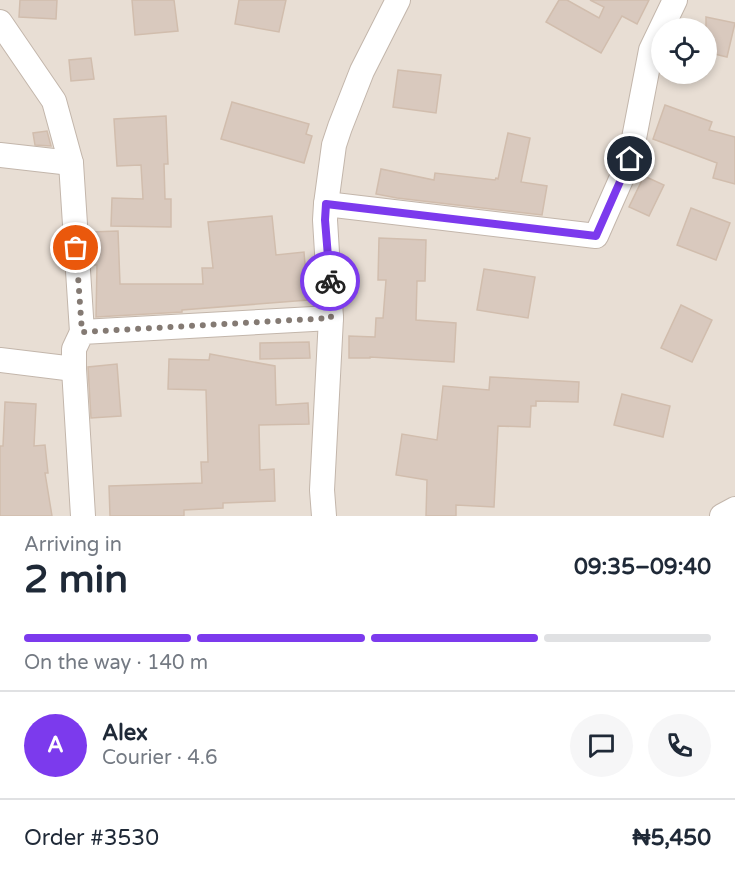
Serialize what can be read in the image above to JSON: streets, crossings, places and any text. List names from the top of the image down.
{
  "page": {
    "heading": ["2 min", "Arriving in", "09:35–09:40"],
    "panel": [
      "Alex",
      "Courier · 4.6",
      "Order #3530",
      "₦5,450"
    ],
    "bar": "On the way · 140 m",
    "round": "A"
  }
}
